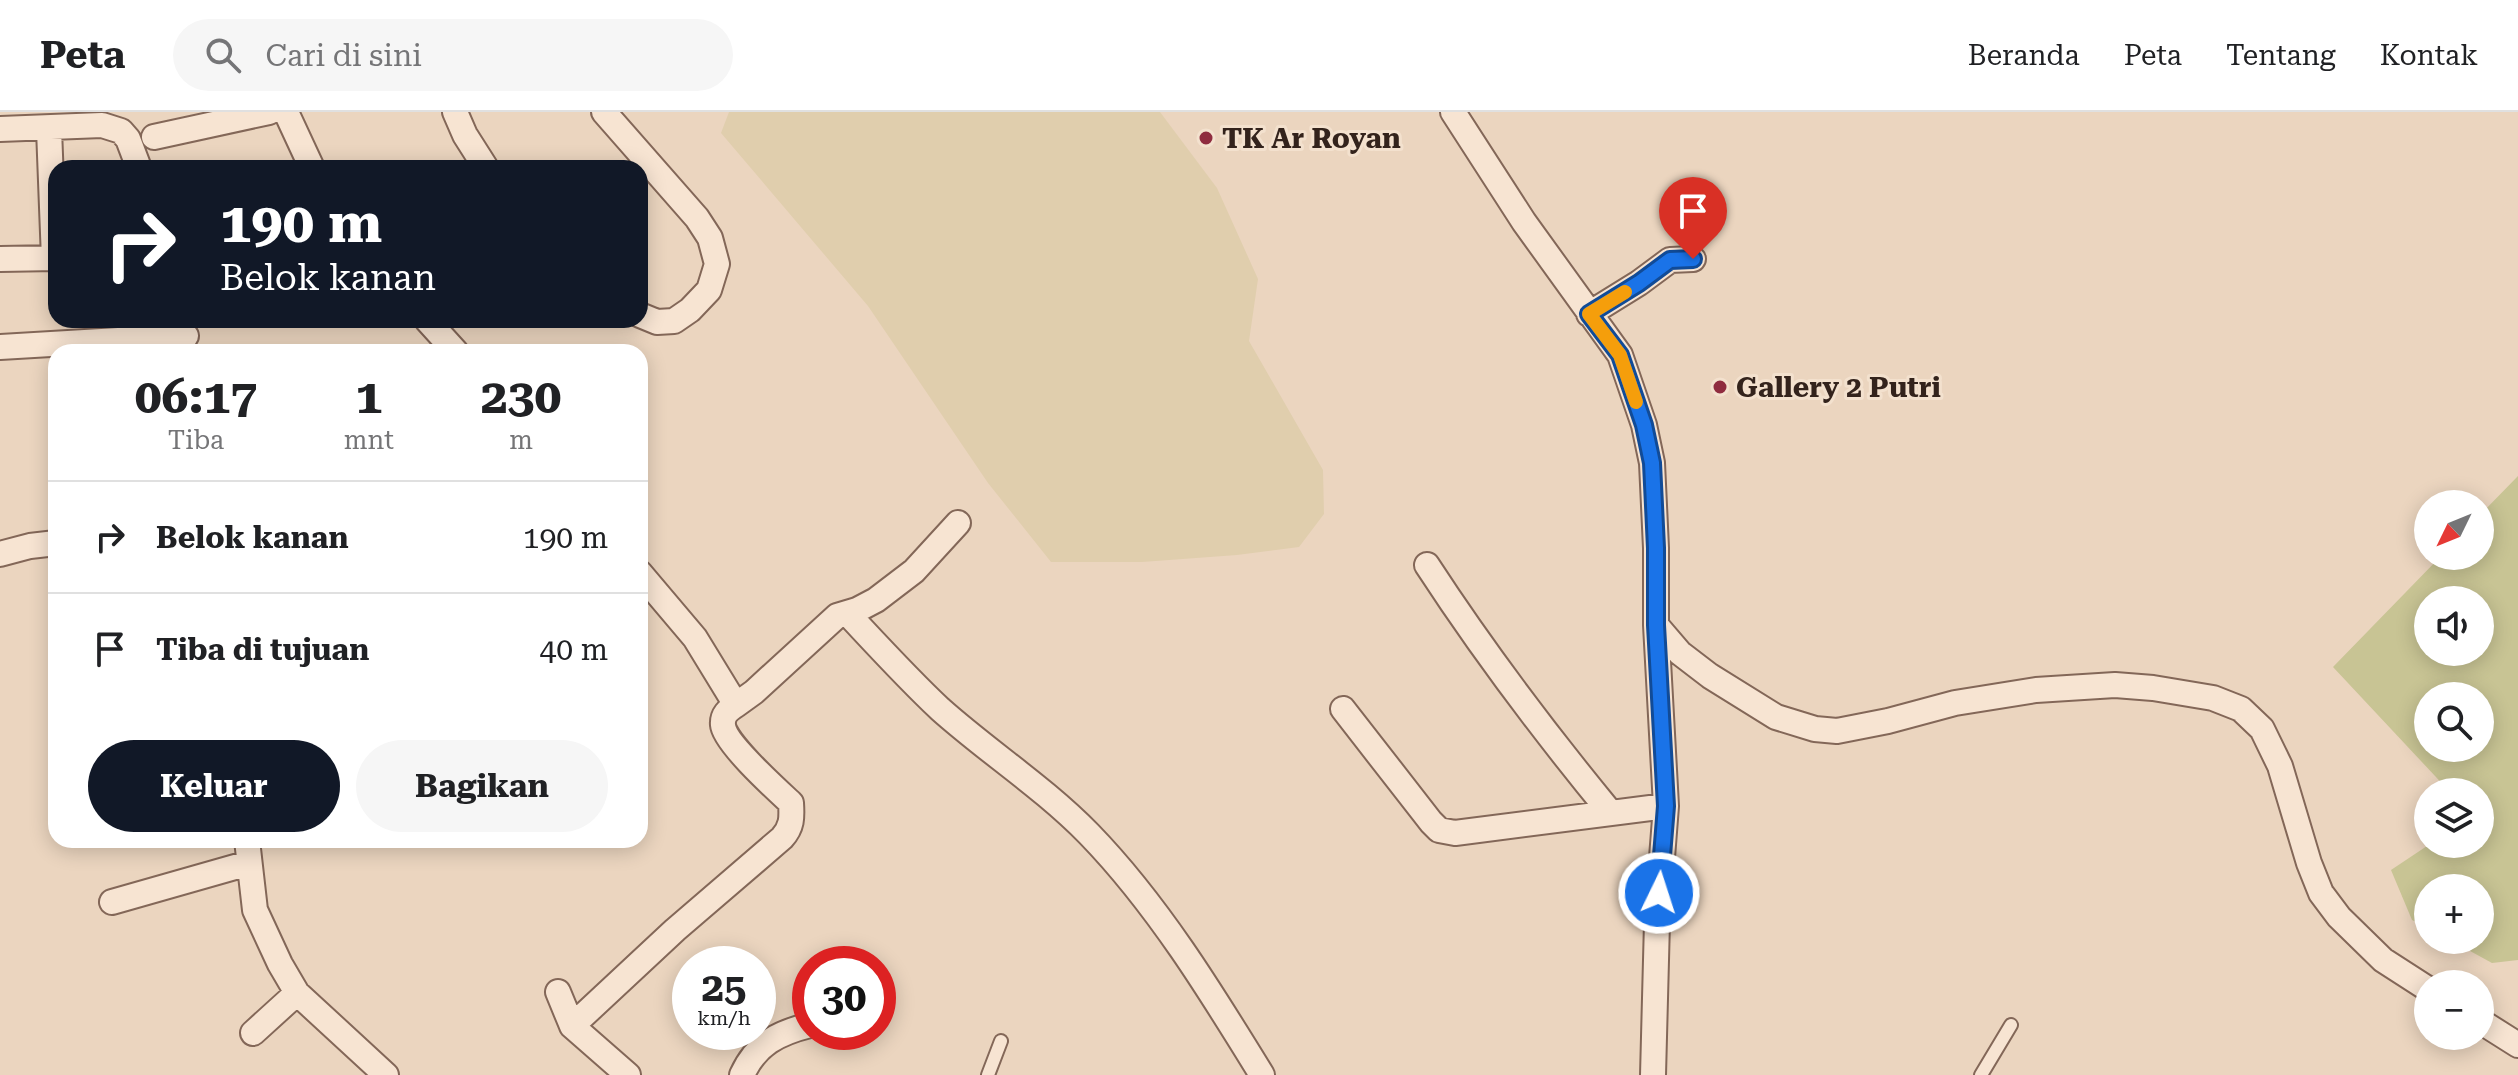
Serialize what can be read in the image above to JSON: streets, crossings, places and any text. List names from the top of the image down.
{
  "places": ["TK Ar Royan", "Gallery 2 Putri"],
  "north": "bottom left",
  "page": {
    "header": "Peta",
    "search": "Cari di sini",
    "nav": [
      "Beranda",
      "Peta",
      "Tentang",
      "Kontak"
    ],
    "turn": ["190 m", "Belok kanan"],
    "eta": [
      "06:17",
      "Tiba",
      "1",
      "mnt",
      "230",
      "m"
    ],
    "list": [
      {
        "name": "Belok kanan",
        "value": "190 m"
      },
      {
        "name": "Tiba di tujuan",
        "value": "40 m"
      }
    ],
    "map_buttons": ["+", "−"],
    "buttons": ["Keluar", "Bagikan"],
    "speed": "25 km/h",
    "limit": "30"
  }
}
